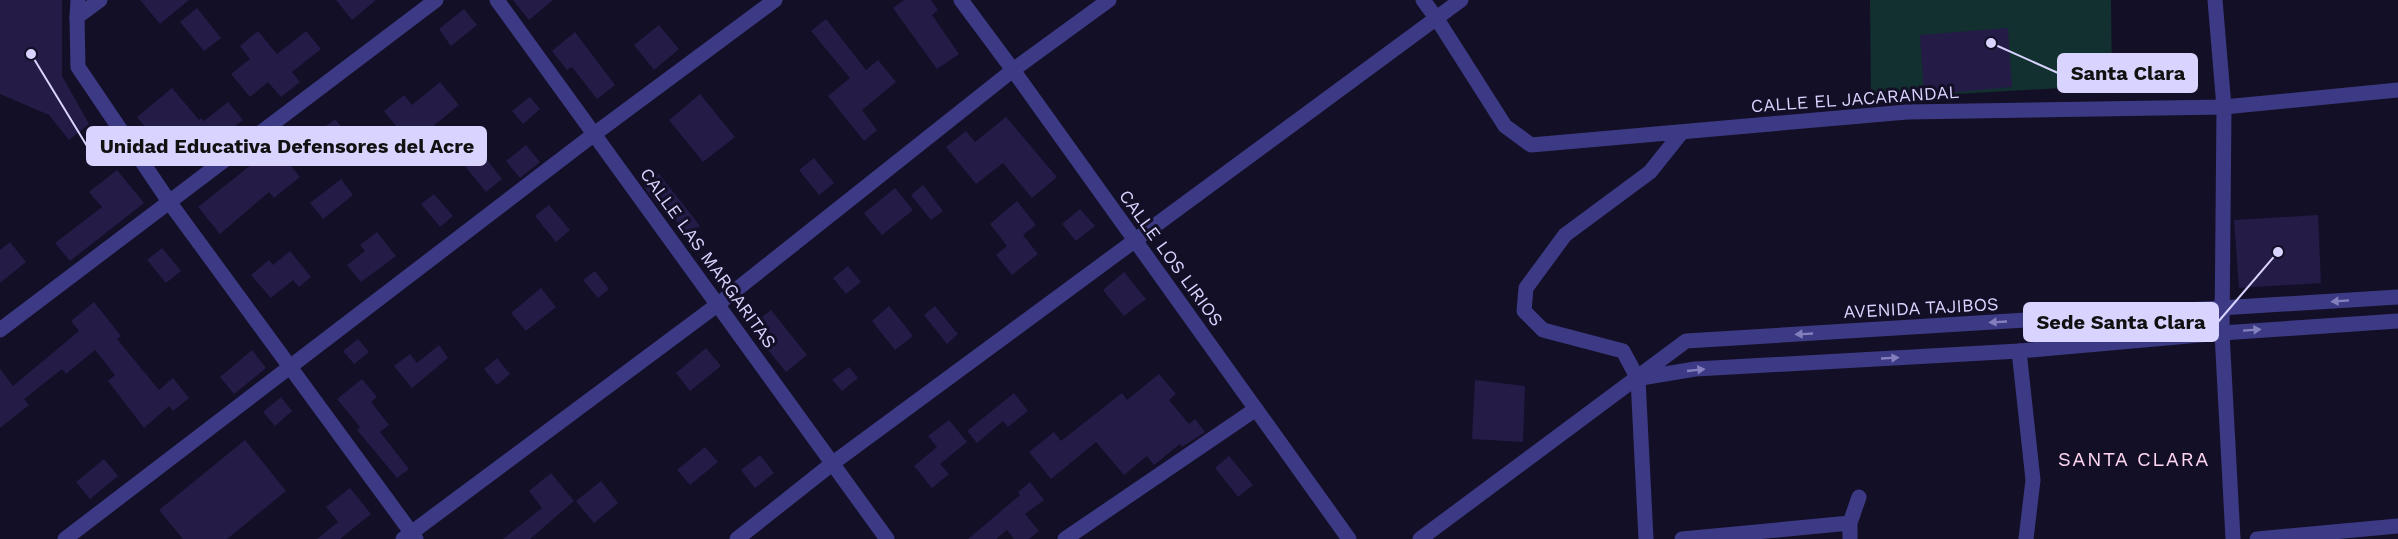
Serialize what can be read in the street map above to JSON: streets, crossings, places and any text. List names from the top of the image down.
{
  "streets": {
    "street": [
      "CALLE EL JACARANDAL",
      "CALLE LAS MARGARITAS",
      "CALLE LOS LIRIOS",
      "AVENIDA TAJIBOS"
    ]
  },
  "districts": ["SANTA CLARA"],
  "places": ["Santa Clara", "Unidad Educativa Defensores del Acre", "Sede Santa Clara"]
}
